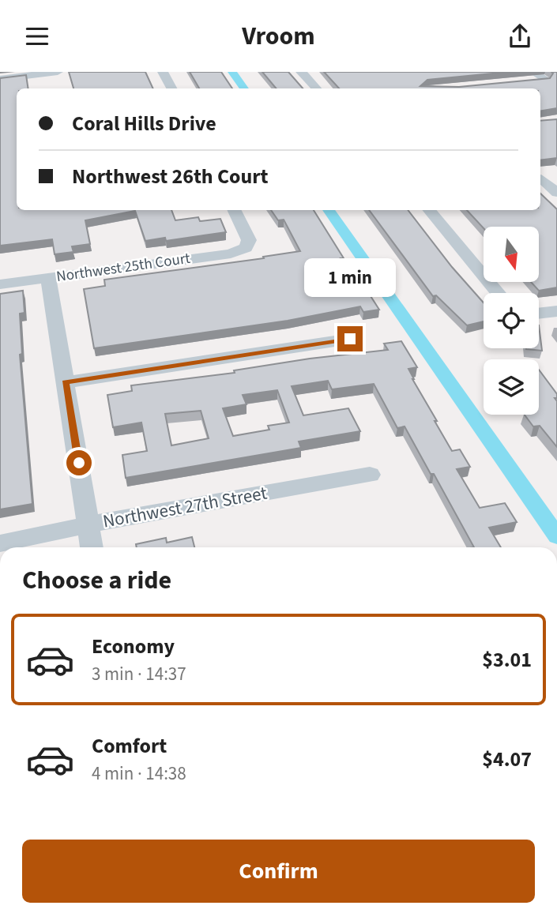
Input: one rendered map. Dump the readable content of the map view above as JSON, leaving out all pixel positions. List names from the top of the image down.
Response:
{
  "streets": {
    "street": ["Northwest 25th Court", "Northwest 27th Street"]
  },
  "north": "bottom",
  "page": {
    "header": "Vroom",
    "banner": ["Coral Hills Drive", "Northwest 26th Court"],
    "bubble": "1 min",
    "heading": "Choose a ride",
    "list": [
      {
        "name": "Economy",
        "note": "3 min · 14:37",
        "value": "$3.01"
      },
      {
        "name": "Comfort",
        "note": "4 min · 14:38",
        "value": "$4.07"
      }
    ],
    "buttons": "Confirm"
  }
}
